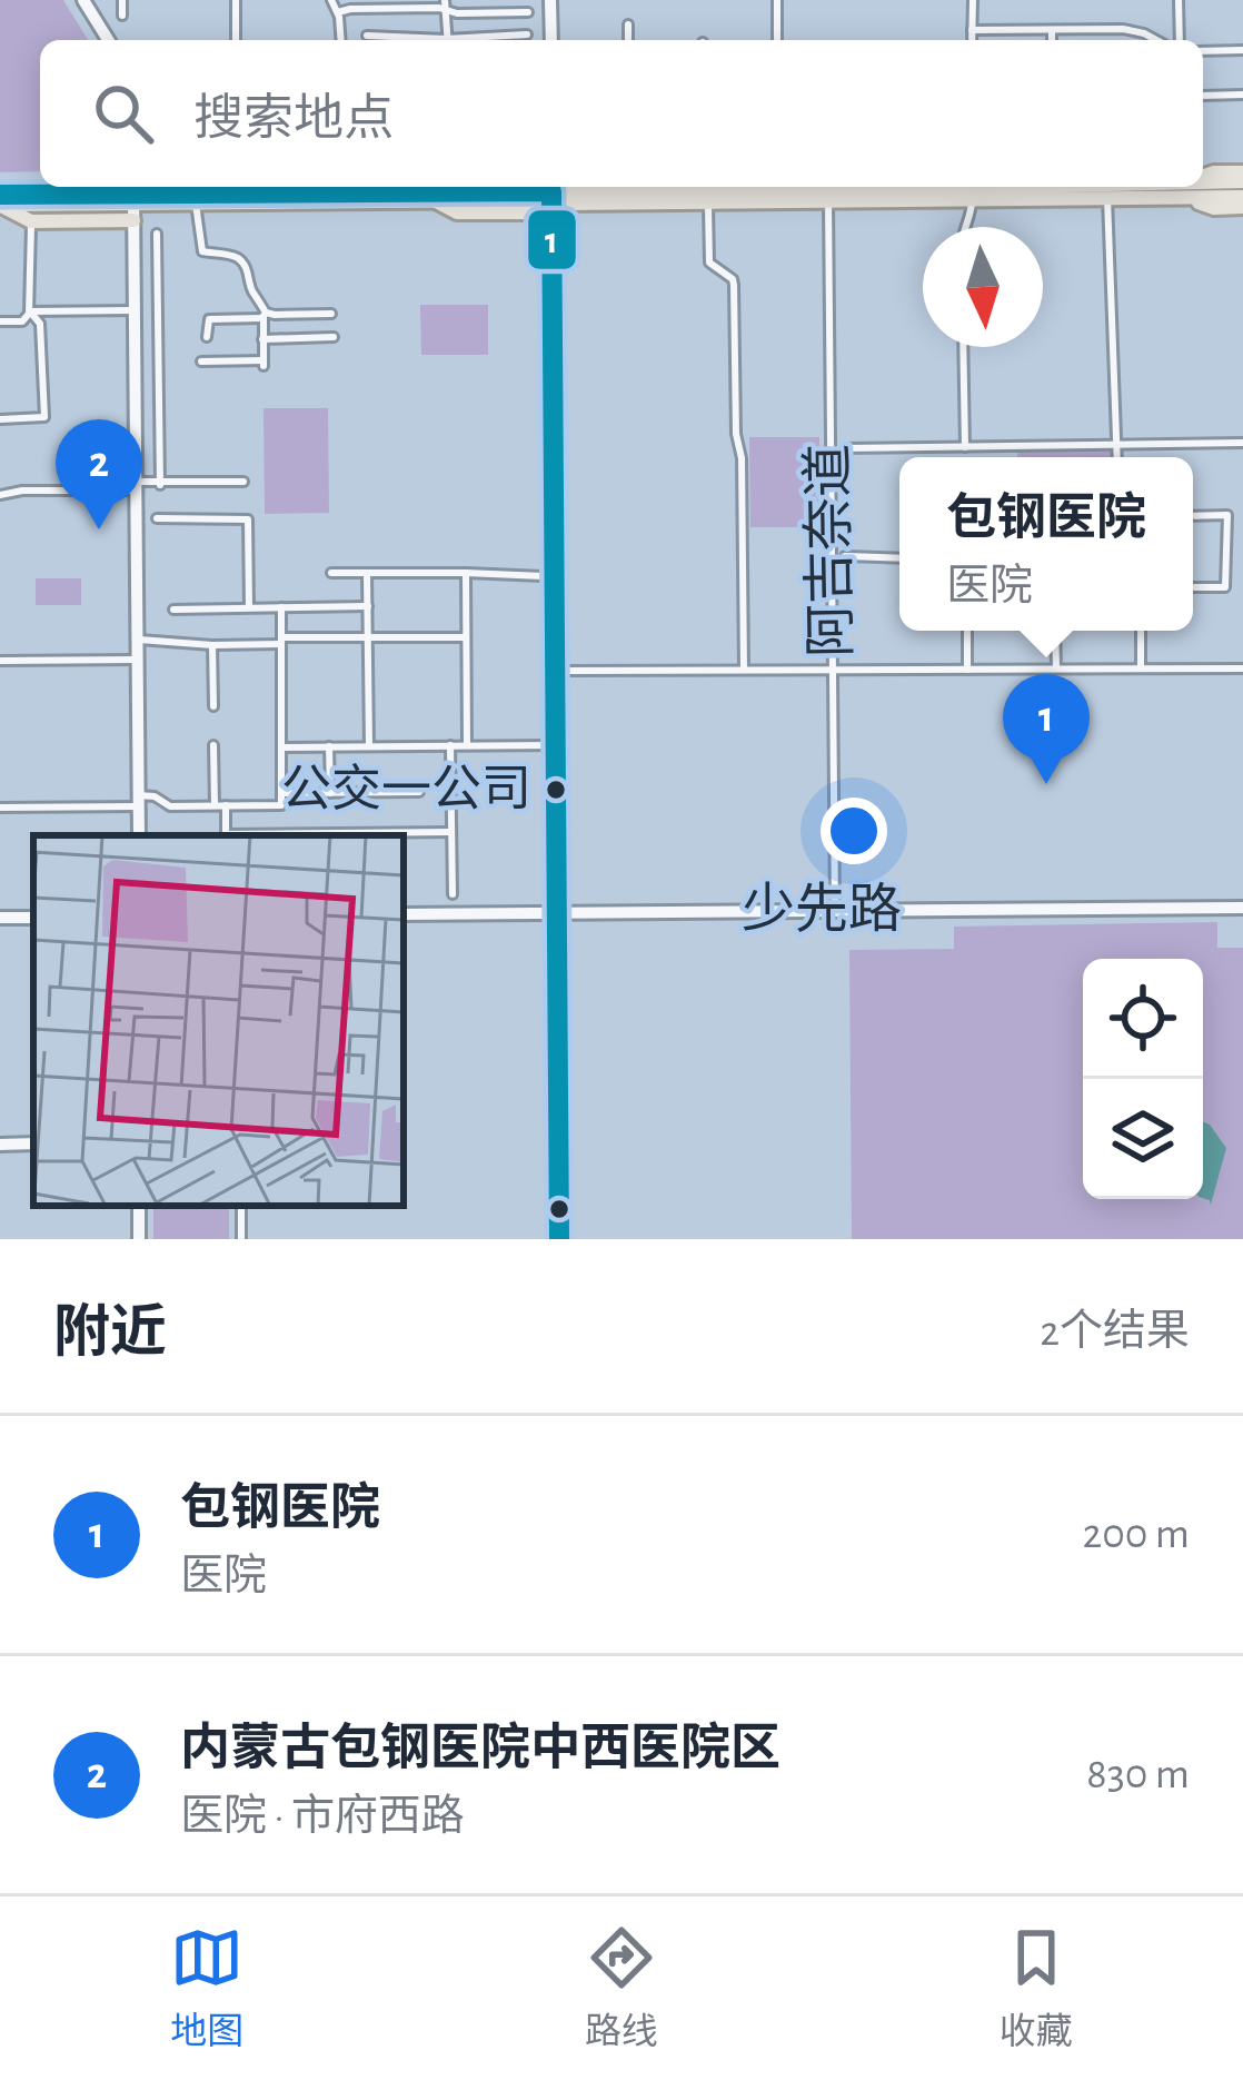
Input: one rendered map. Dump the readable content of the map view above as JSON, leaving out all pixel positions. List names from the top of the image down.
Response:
{
  "streets": {
    "main road": ["少先路"],
    "street": ["阿吉奈道"]
  },
  "crossings": [
    ["阿吉奈道", "少先路"]
  ],
  "places": ["公交一公司"],
  "lines": ["transit line 1"],
  "north": "bottom",
  "page": {
    "search": "搜索地点",
    "pins": ["2", "1"],
    "popup": ["包钢医院", "医院"],
    "heading": ["附近", "2个结果"],
    "list": [
      {
        "mark": "1",
        "name": "包钢医院",
        "note": "医院",
        "value": "200 m"
      },
      {
        "mark": "2",
        "name": "内蒙古包钢医院中西医院区",
        "note": "医院 · 市府西路",
        "value": "830 m"
      }
    ],
    "nav": ["地图", "路线", "收藏"]
  }
}
